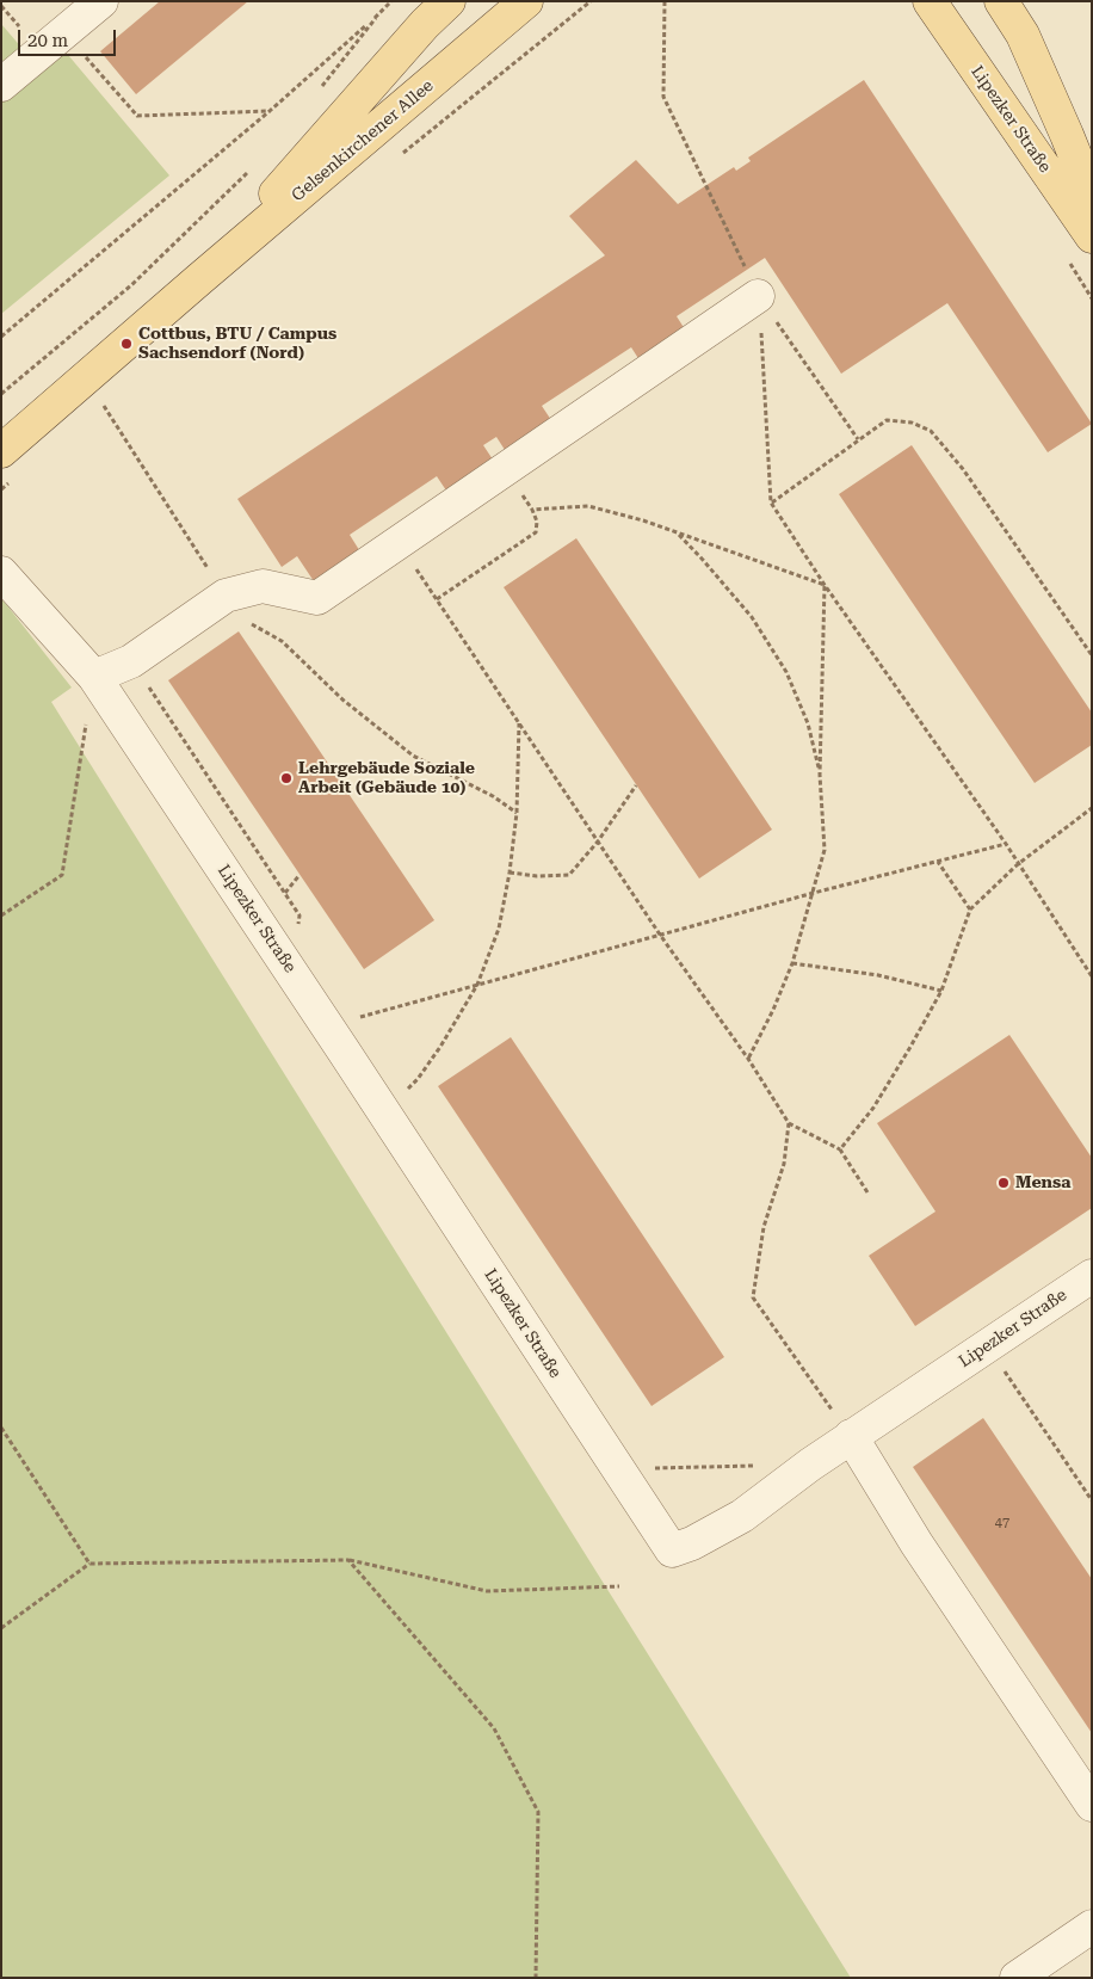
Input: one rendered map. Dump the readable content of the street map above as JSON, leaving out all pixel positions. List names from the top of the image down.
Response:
{
  "streets": {
    "main road": ["Lipezker Straße", "Gelsenkirchener Allee"]
  },
  "places": ["Cottbus, BTU / Campus Sachsendorf (Nord)", "Lehrgebäude Soziale Arbeit (Gebäude 10)", "Mensa"],
  "house_numbers": ["47"],
  "scale_bar": "20 m"
}
